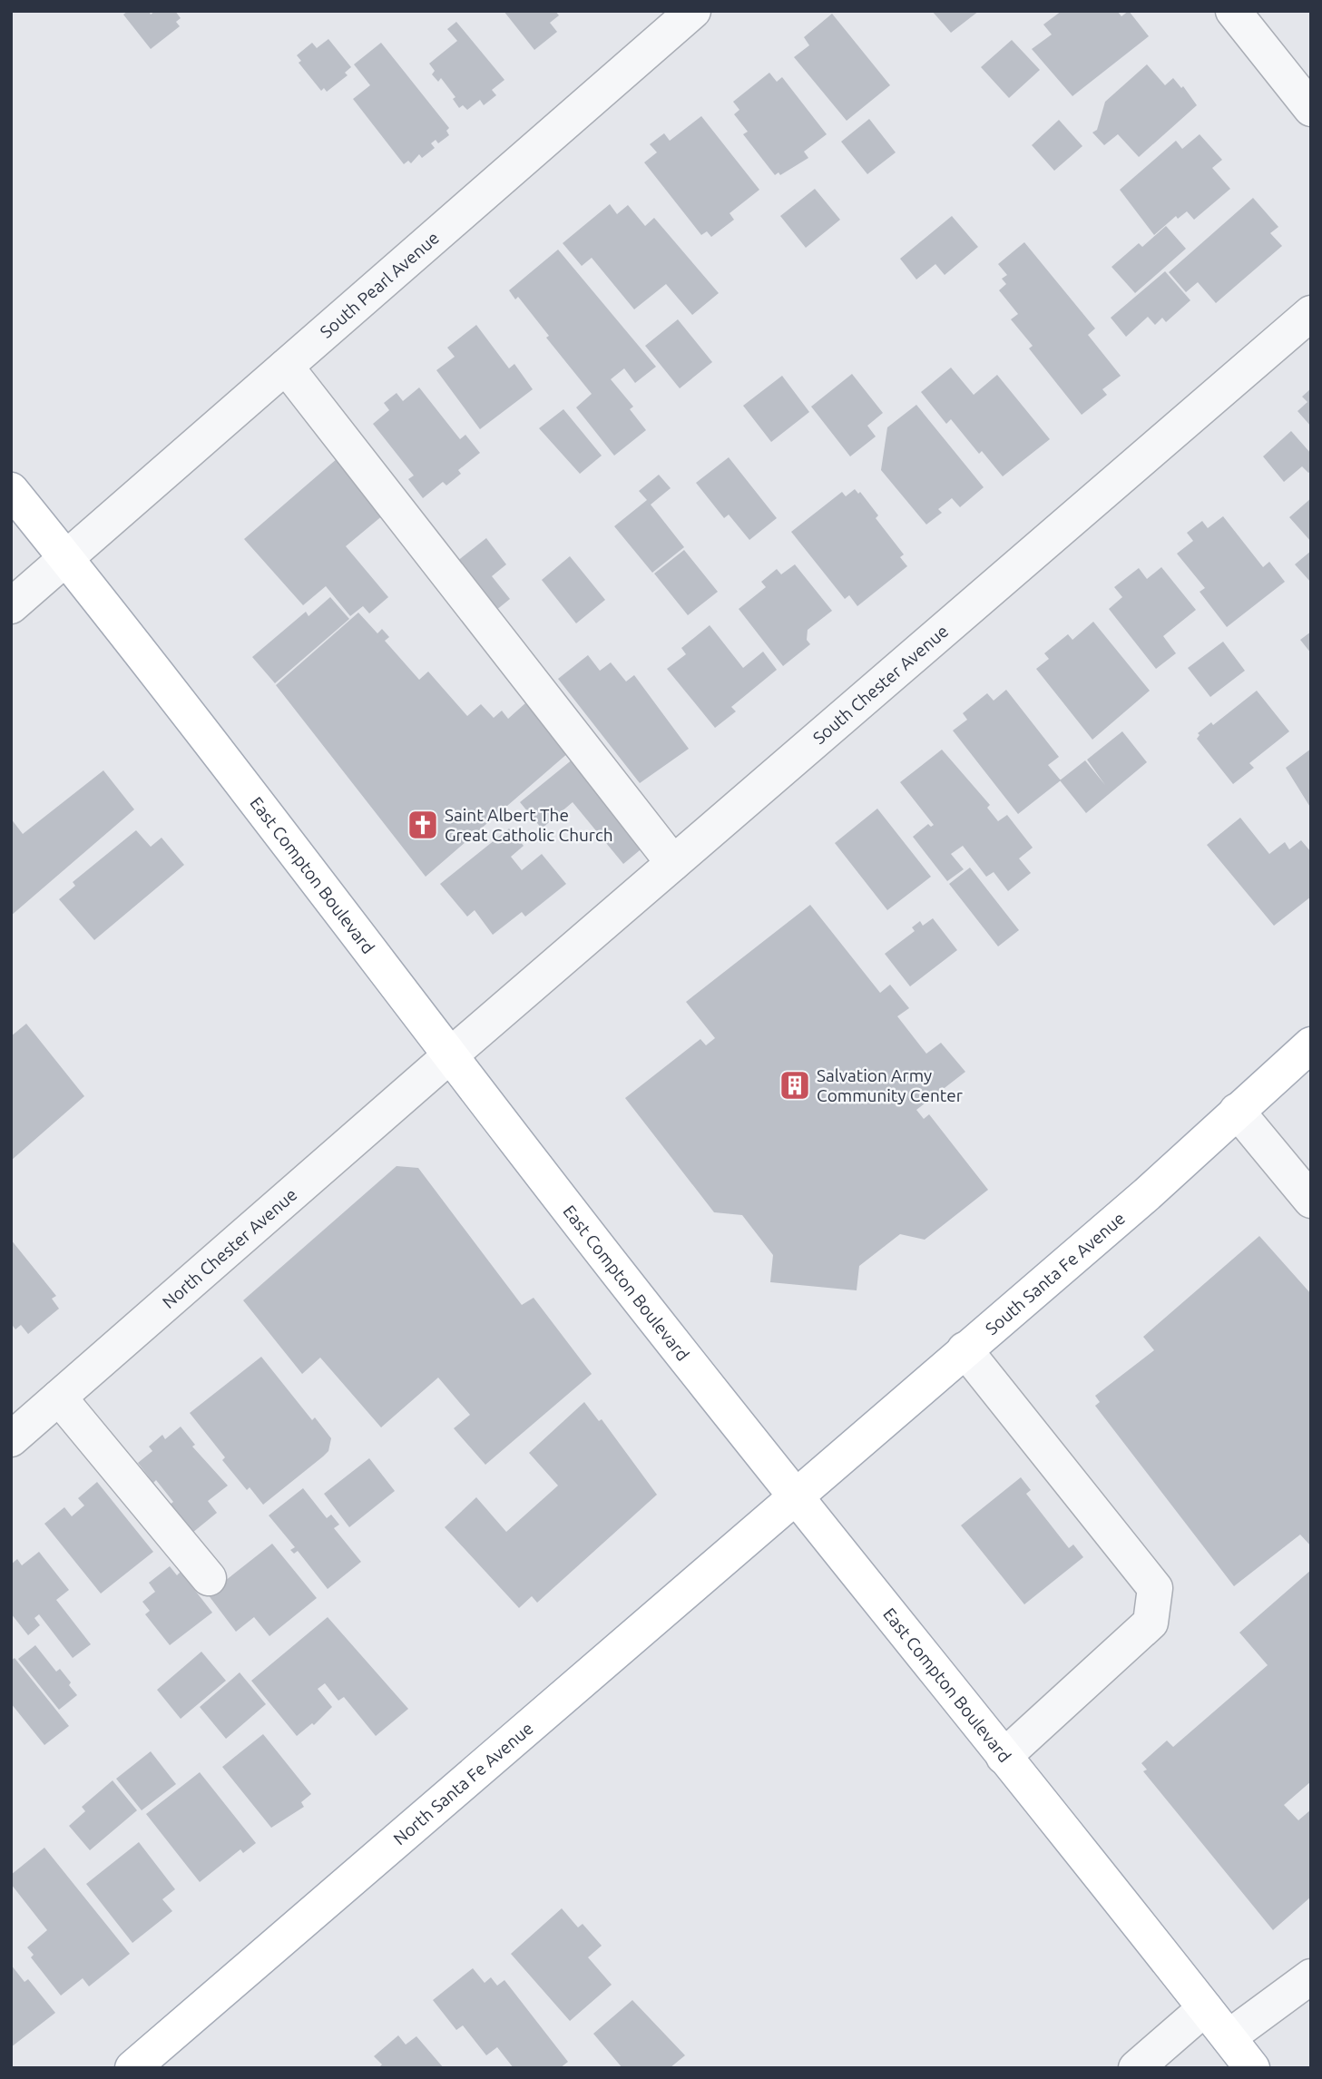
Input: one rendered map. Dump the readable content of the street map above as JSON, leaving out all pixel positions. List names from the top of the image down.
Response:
{
  "streets": {
    "main road": ["East Compton Boulevard", "South Santa Fe Avenue", "North Santa Fe Avenue"],
    "street": ["South Pearl Avenue", "South Chester Avenue", "North Chester Avenue"]
  },
  "crossings": [
    ["South Pearl Avenue", "East Compton Boulevard"],
    ["South Chester Avenue", "East Compton Boulevard"],
    ["South Chester Avenue", "North Chester Avenue"],
    ["East Compton Boulevard", "North Chester Avenue"],
    ["East Compton Boulevard", "South Santa Fe Avenue"],
    ["East Compton Boulevard", "North Santa Fe Avenue"],
    ["South Santa Fe Avenue", "North Santa Fe Avenue"]
  ],
  "places": {
    "church": ["Saint Albert The Great Catholic Church"],
    "building": ["Salvation Army Community Center"]
  }
}
